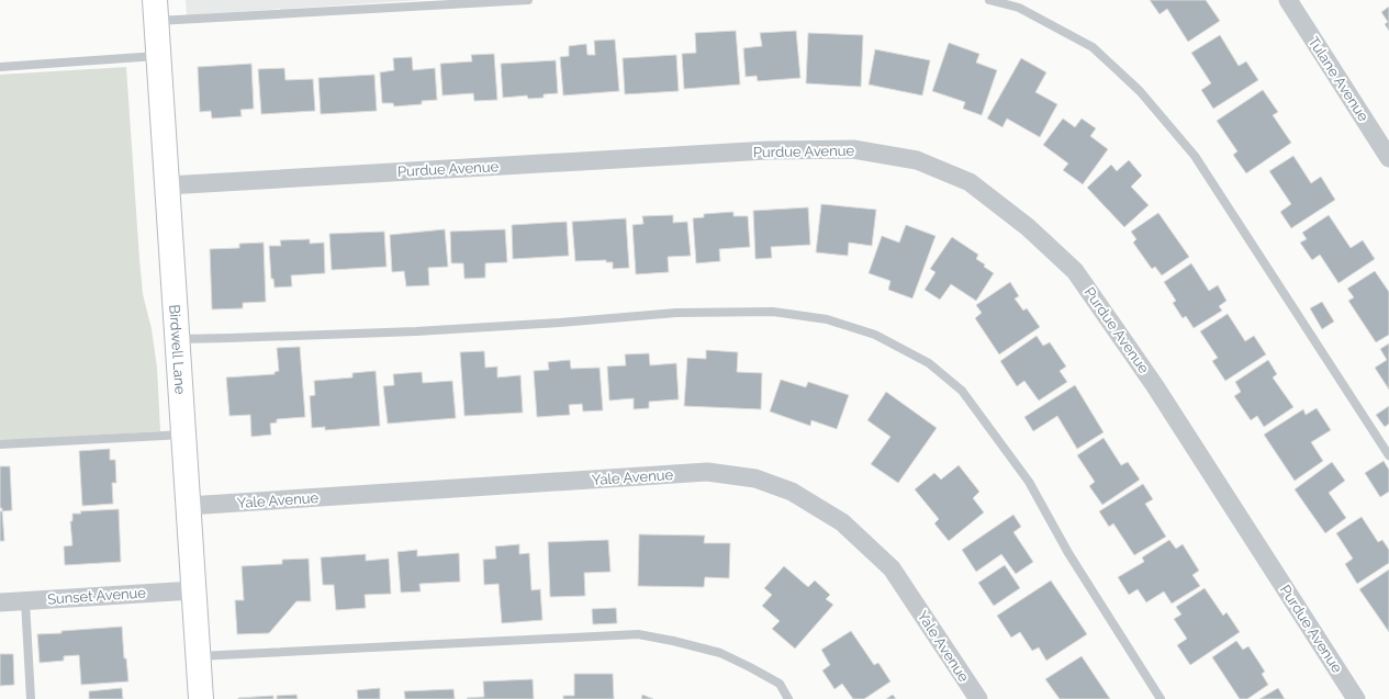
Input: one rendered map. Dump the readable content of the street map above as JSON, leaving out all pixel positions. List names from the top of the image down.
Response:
{
  "streets": {
    "main road": ["Birdwell Lane"],
    "street": [
      "Tulane Avenue",
      "Purdue Avenue",
      "Yale Avenue",
      "Sunset Avenue"
    ]
  },
  "crossings": [
    ["Purdue Avenue", "Birdwell Lane"],
    ["Birdwell Lane", "Yale Avenue"],
    ["Birdwell Lane", "Sunset Avenue"]
  ]
}
